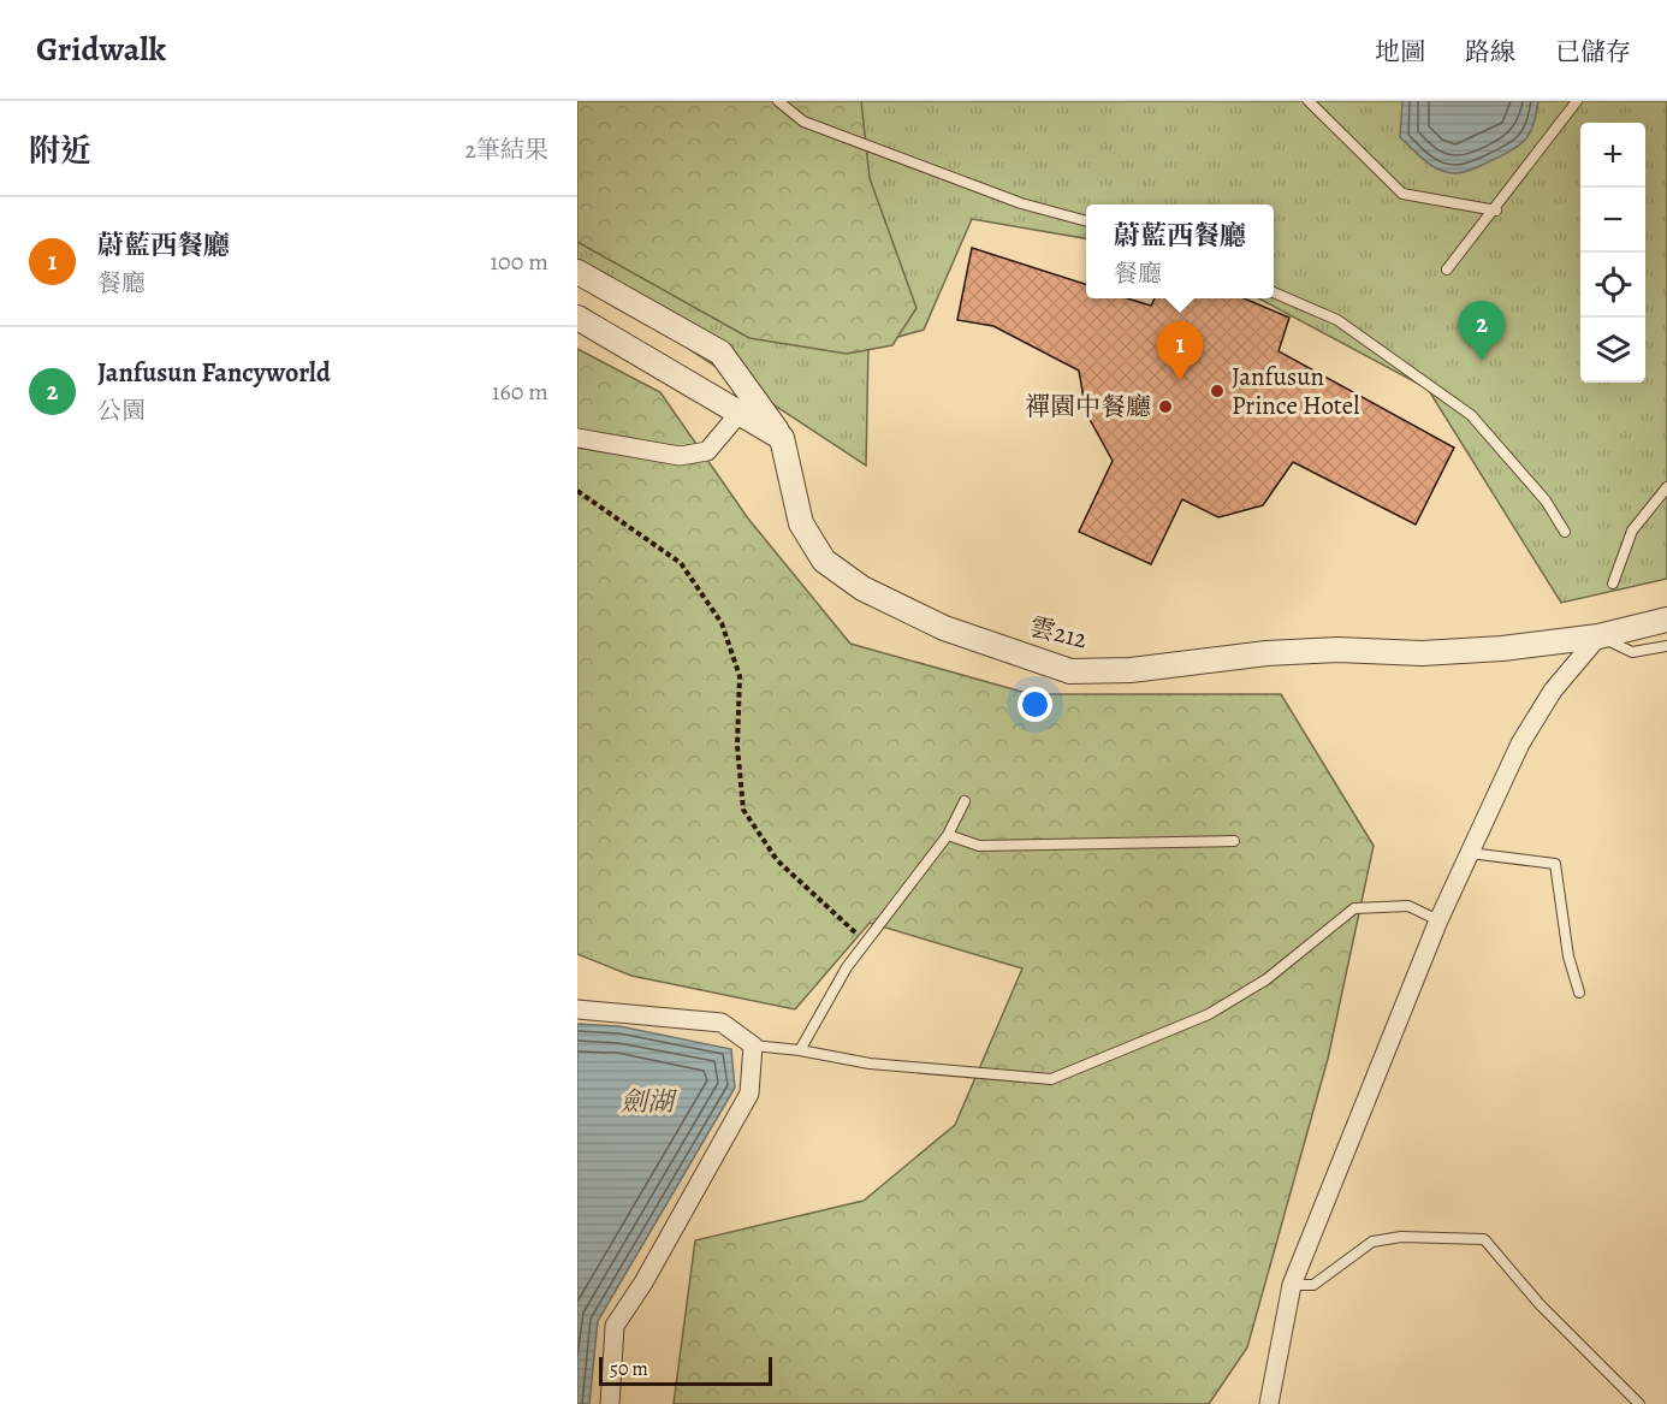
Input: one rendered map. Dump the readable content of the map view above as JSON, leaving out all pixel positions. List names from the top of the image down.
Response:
{
  "streets": {
    "street": ["雲212"]
  },
  "water": ["劍湖"],
  "places": ["Janfusun Prince Hotel", "禪園中餐廳"],
  "scale_bar": "50 m",
  "page": {
    "header": "Gridwalk",
    "nav": ["地圖", "路線", "已儲存"],
    "heading": ["附近", "2筆結果"],
    "map_buttons": ["+", "−"],
    "list": [
      {
        "mark": "1",
        "name": "蔚藍西餐廳",
        "note": "餐廳",
        "value": "100 m"
      },
      {
        "mark": "2",
        "name": "Janfusun Fancyworld",
        "note": "公園",
        "value": "160 m"
      }
    ],
    "popup": ["蔚藍西餐廳", "餐廳"],
    "pins": ["2", "1"],
    "scale": "50 m"
  }
}
